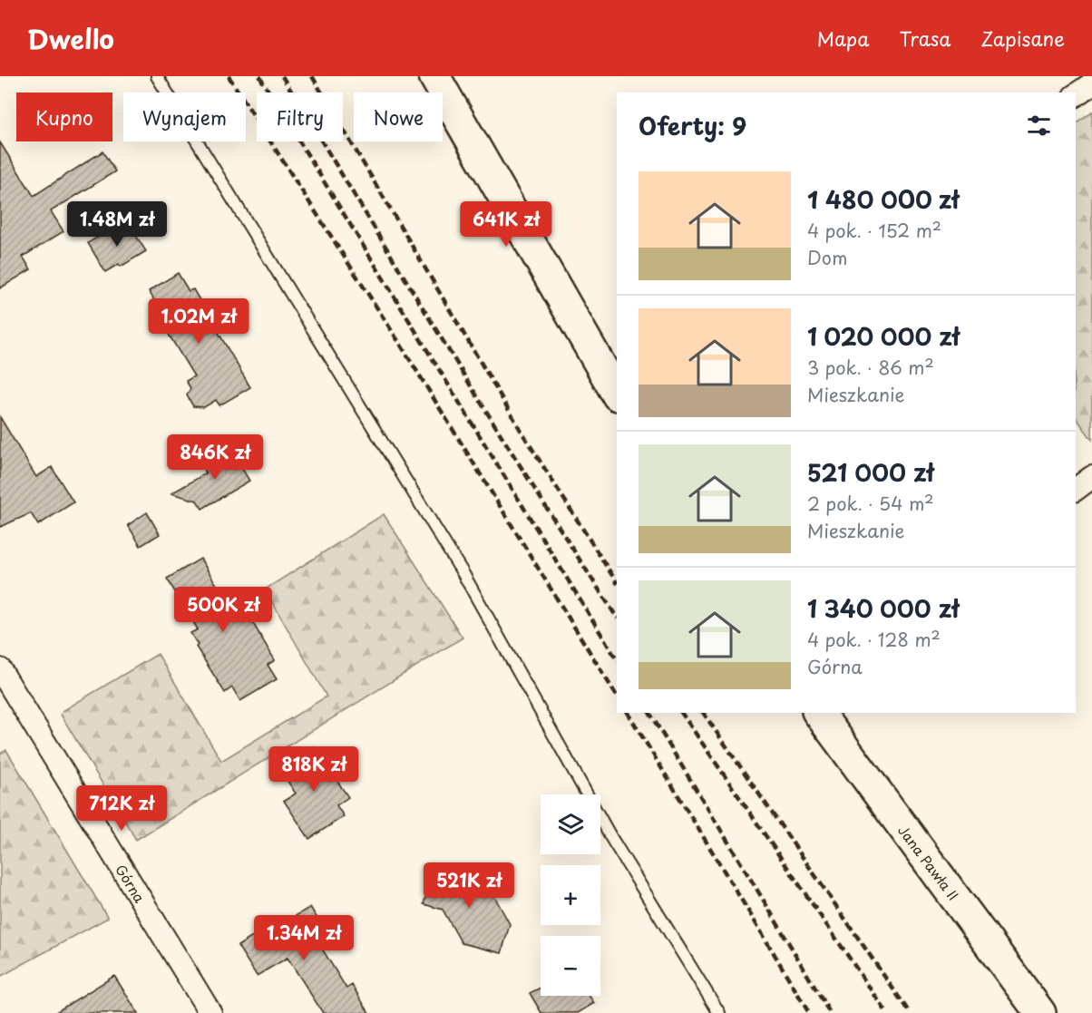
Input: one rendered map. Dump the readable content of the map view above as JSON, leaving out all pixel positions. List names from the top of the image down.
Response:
{
  "streets": {
    "main road": ["Jana Pawła II"],
    "street": ["Górna"]
  },
  "page": {
    "header": "Dwello",
    "nav": ["Mapa", "Trasa", "Zapisane"],
    "chip": [
      "Kupno",
      "Wynajem",
      "Filtry",
      "Nowe"
    ],
    "heading": "Oferty: 9",
    "list": [
      {
        "name": "1 480 000 zł",
        "note": "4 pok. · 152 m² · Dom"
      },
      {
        "name": "1 020 000 zł",
        "note": "3 pok. · 86 m² · Mieszkanie"
      },
      {
        "name": "521 000 zł",
        "note": "2 pok. · 54 m² · Mieszkanie"
      },
      {
        "name": "1 340 000 zł",
        "note": "4 pok. · 128 m² · Górna"
      }
    ],
    "price": [
      "1.48M zł",
      "641K zł",
      "1.02M zł",
      "846K zł",
      "500K zł",
      "818K zł",
      "712K zł",
      "521K zł",
      "1.34M zł"
    ],
    "map_buttons": ["+", "−"]
  }
}
